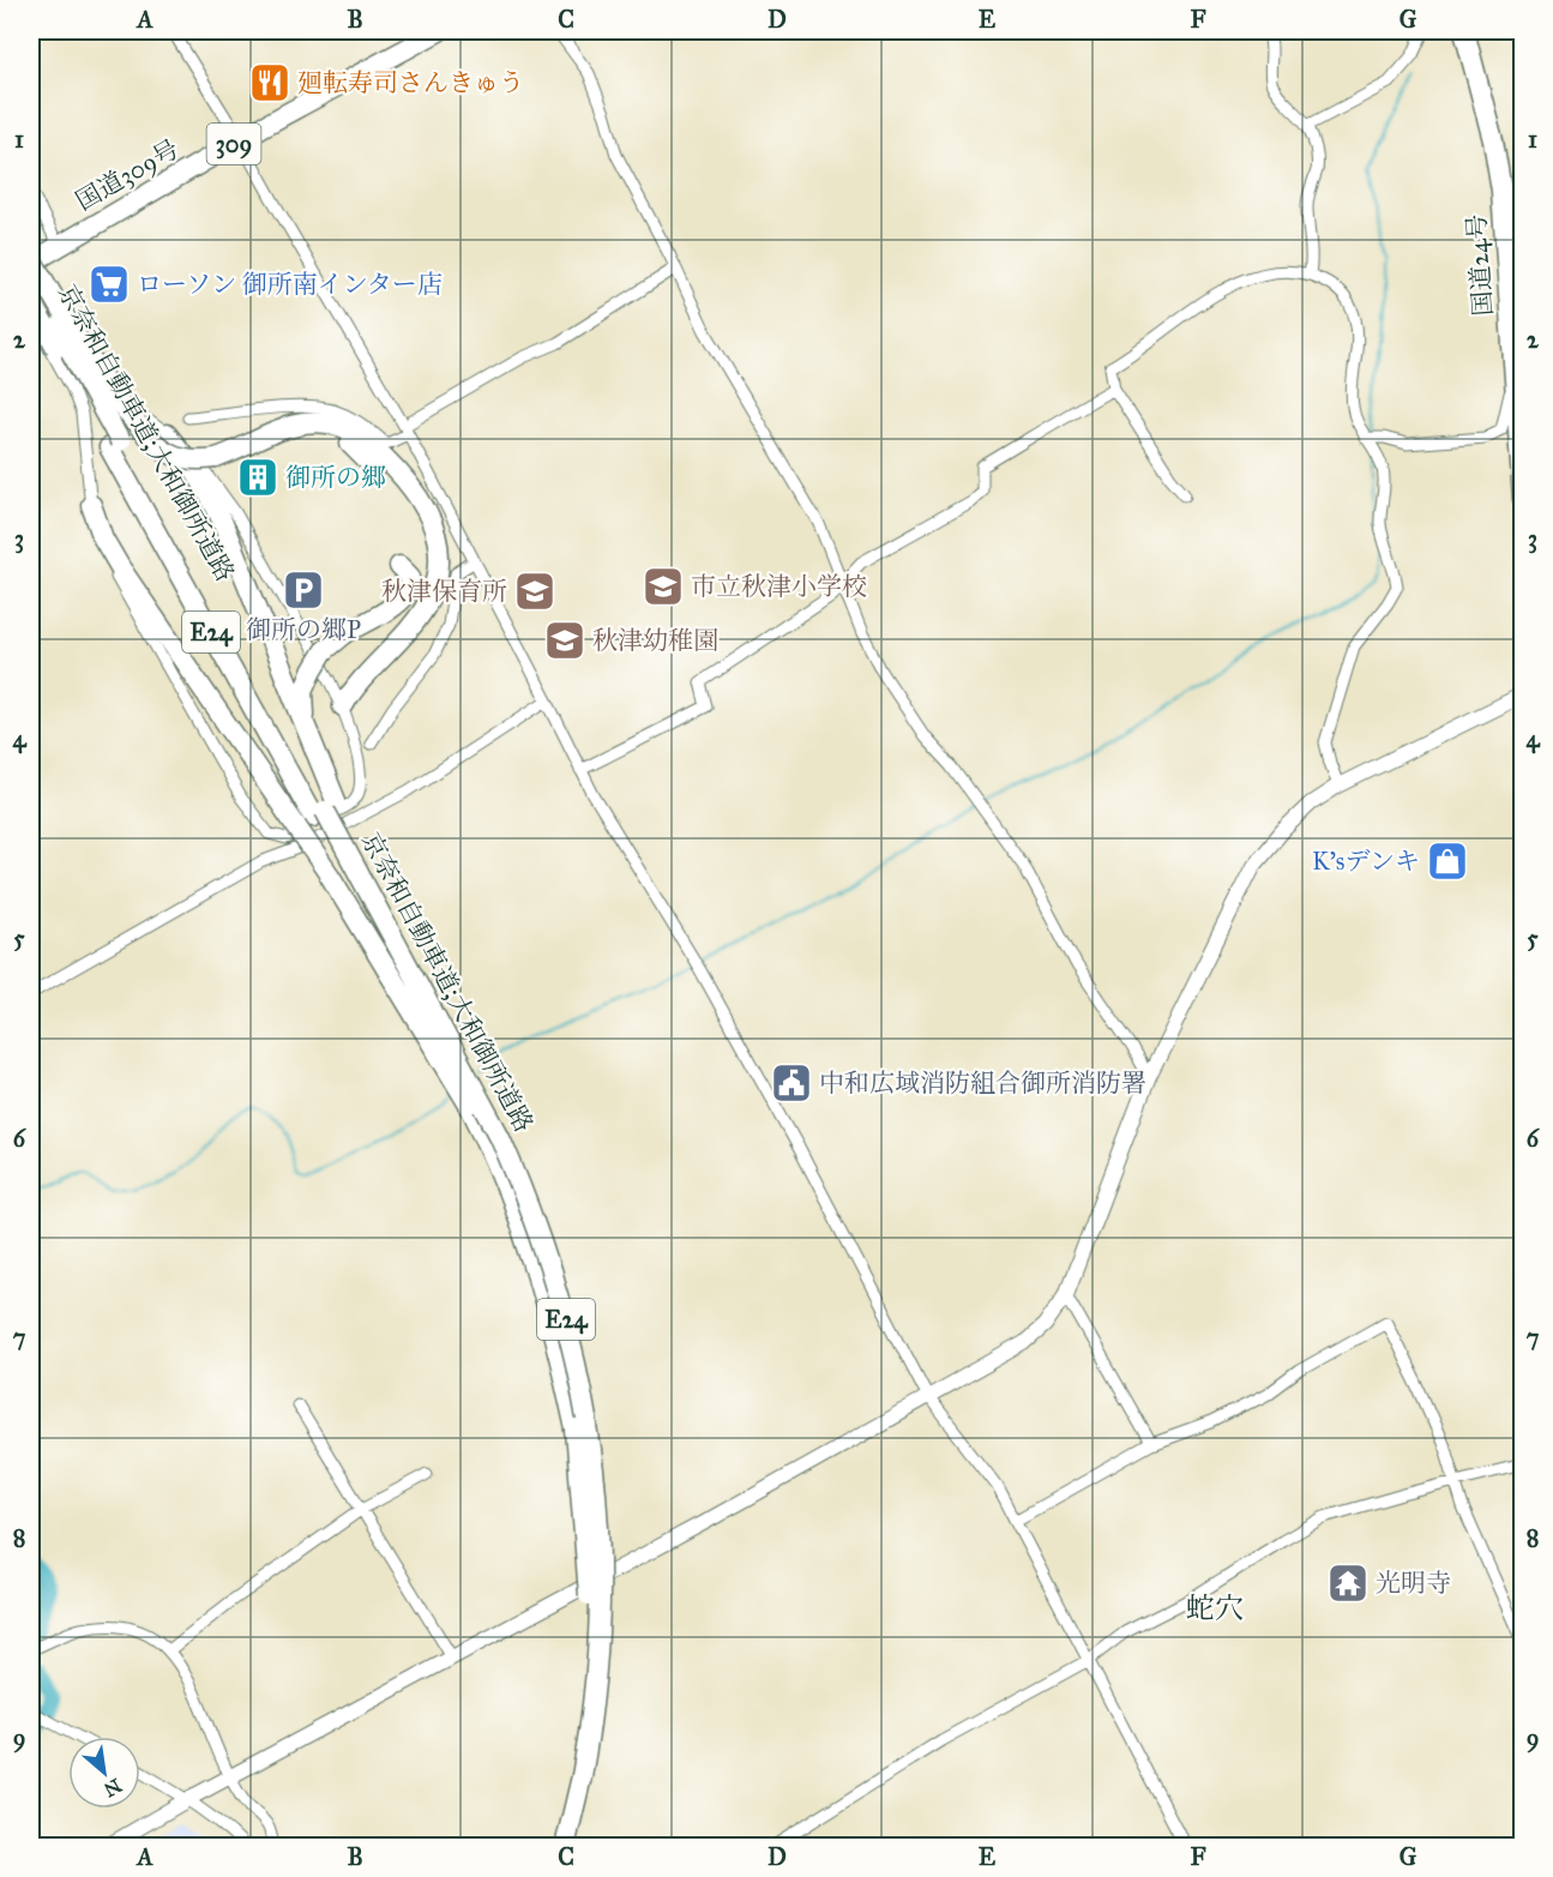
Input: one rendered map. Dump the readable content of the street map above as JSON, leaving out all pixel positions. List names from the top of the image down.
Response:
{
  "streets": {
    "highway": [
      "309",
      "国道309号",
      "国道24号",
      "京奈和自動車道;大和御所道路",
      "E24"
    ]
  },
  "districts": ["蛇穴"],
  "places": {
    "restaurant": ["廻転寿司さんきゅう"],
    "supermarket": ["ローソン 御所南インター店"],
    "building": ["御所の郷"],
    "school or university": ["市立秋津小学校", "秋津保育所", "秋津幼稚園"],
    "parking": ["御所の郷P"],
    "shop": ["K'sデンキ"],
    "public building": ["中和広域消防組合御所消防署"],
    "temple": ["光明寺"]
  },
  "north": "bottom right",
  "grid": {
    "columns": [
      "A",
      "B",
      "C",
      "D",
      "E",
      "F",
      "G"
    ],
    "rows": [
      "1",
      "2",
      "3",
      "4",
      "5",
      "6",
      "7",
      "8",
      "9"
    ]
  }
}
